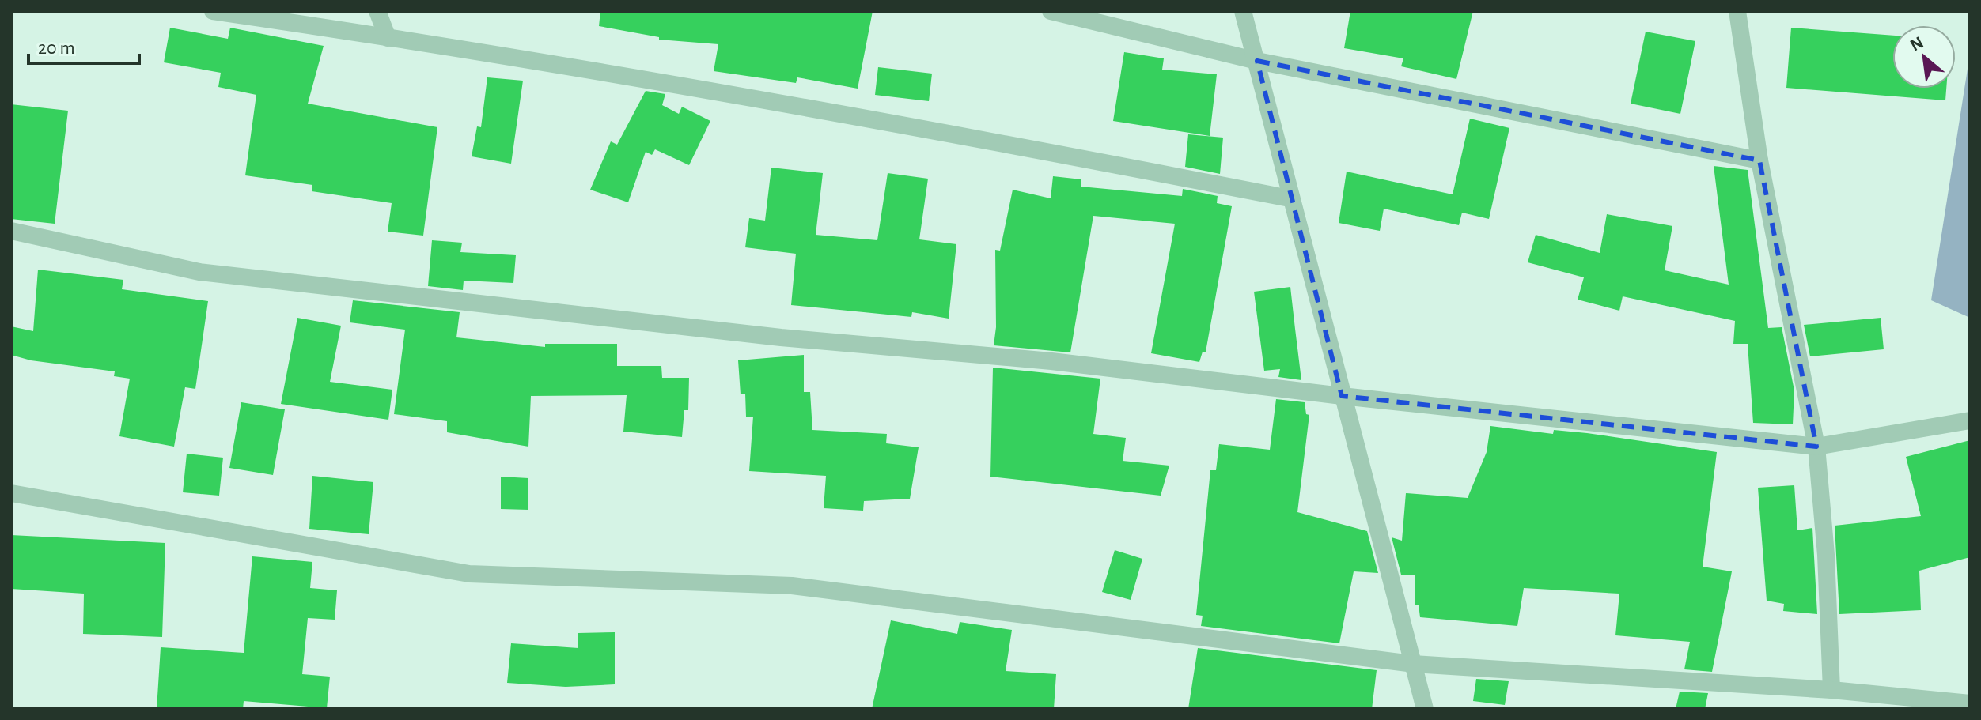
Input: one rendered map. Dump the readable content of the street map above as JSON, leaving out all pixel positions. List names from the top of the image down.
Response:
{
  "scale_bar": "20 m",
  "north": "top left"
}
